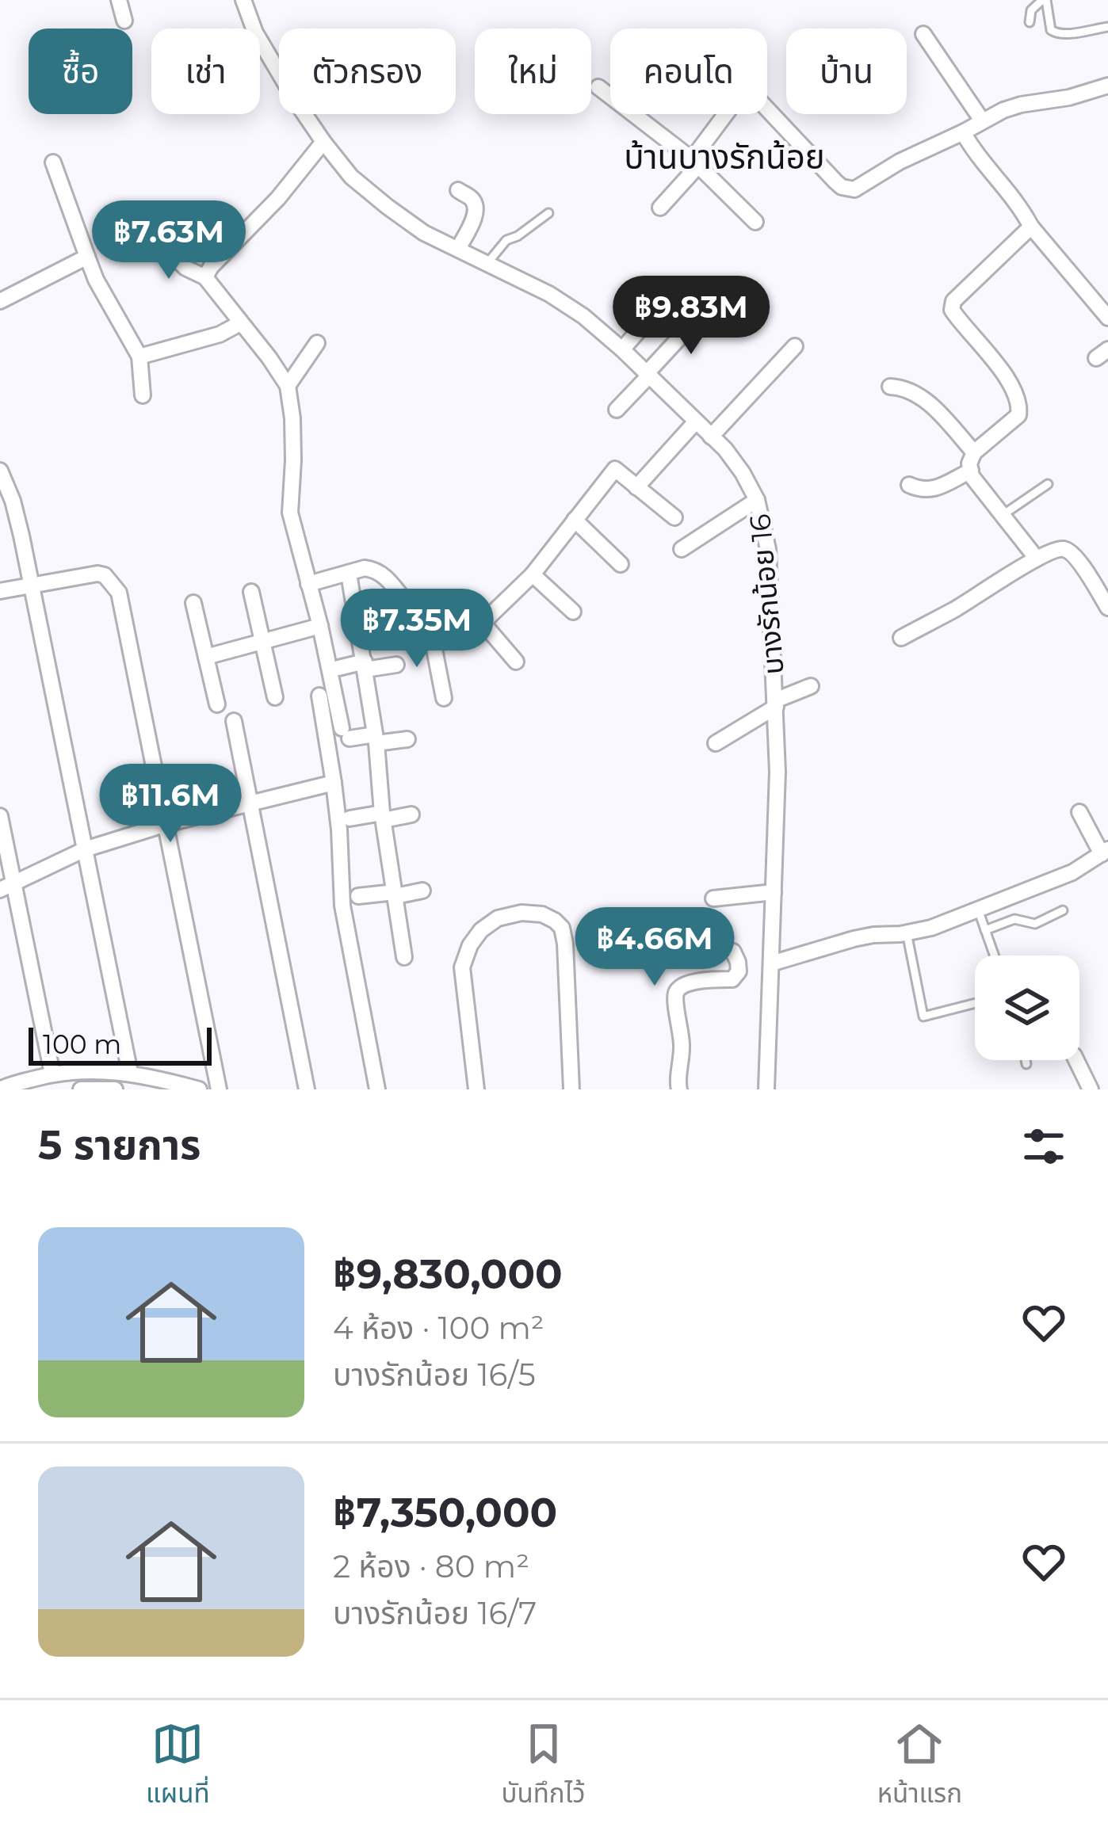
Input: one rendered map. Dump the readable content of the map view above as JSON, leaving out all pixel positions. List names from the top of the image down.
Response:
{
  "streets": {
    "street": ["บางรักน้อย 16"]
  },
  "districts": ["บ้านบางรักน้อย"],
  "scale_bar": "100 m",
  "page": {
    "chip": [
      "ซื้อ",
      "เช่า",
      "ตัวกรอง",
      "ใหม่",
      "คอนโด",
      "บ้าน"
    ],
    "price": [
      "฿7.63M",
      "฿9.83M",
      "฿7.35M",
      "฿11.6M",
      "฿4.66M"
    ],
    "scale": "100 m",
    "heading": "5 รายการ",
    "list": [
      {
        "name": "฿9,830,000",
        "note": "4 ห้อง · 100 m² · บางรักน้อย 16/5"
      },
      {
        "name": "฿7,350,000",
        "note": "2 ห้อง · 80 m² · บางรักน้อย 16/7"
      }
    ],
    "tabs": ["แผนที่", "บันทึกไว้", "หน้าแรก"]
  }
}
